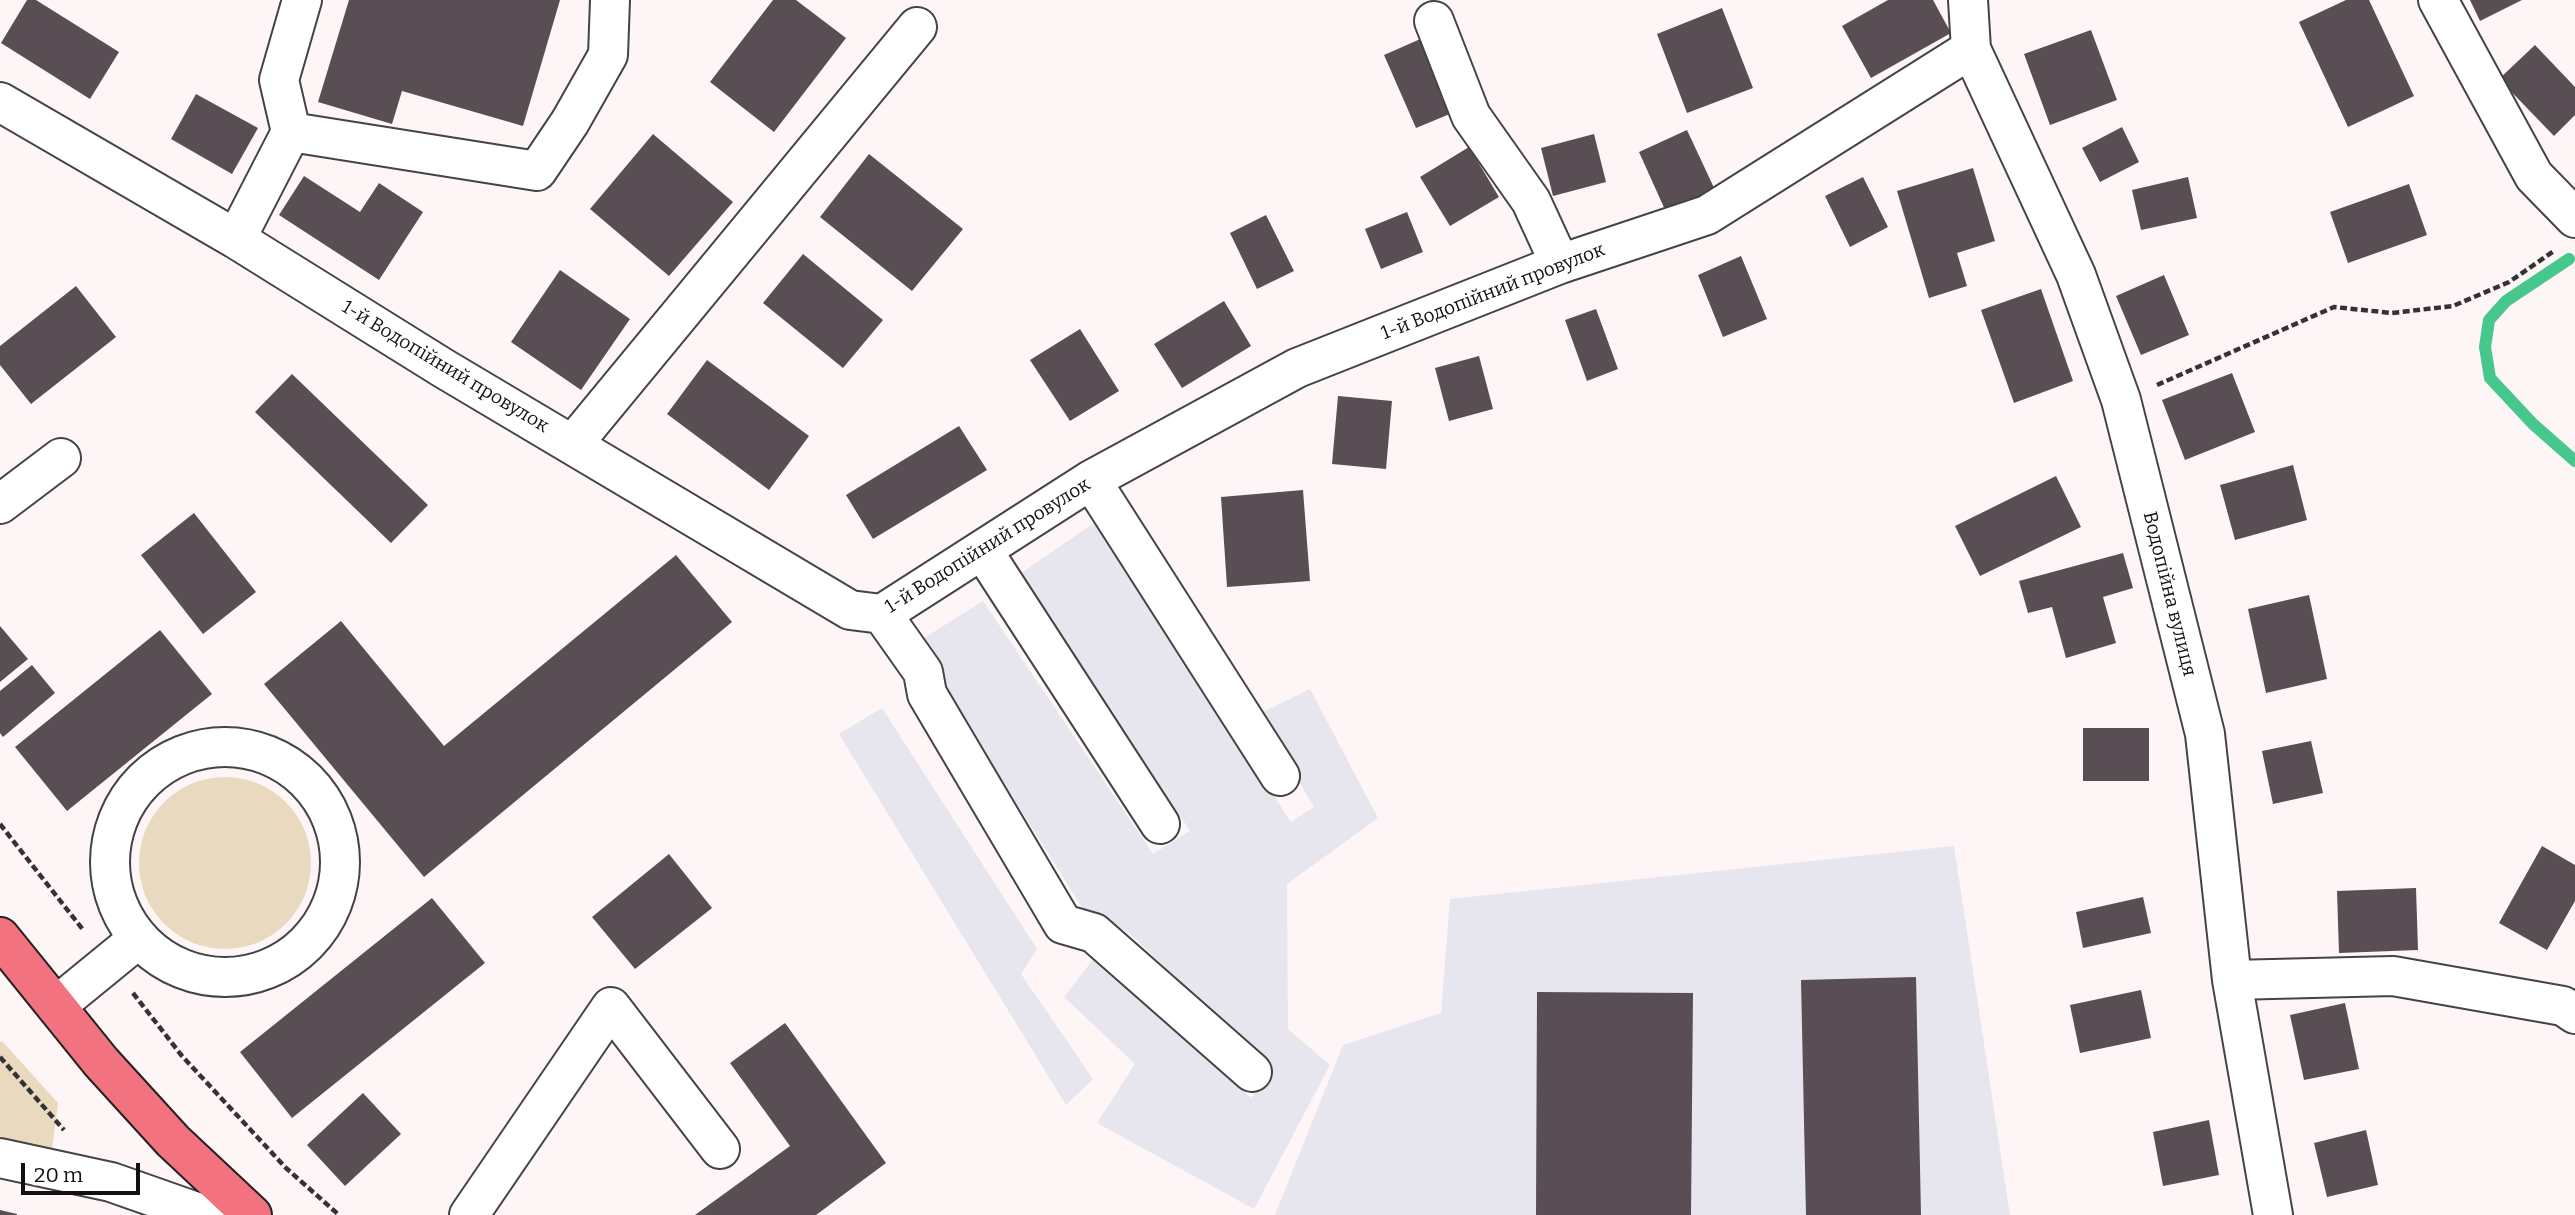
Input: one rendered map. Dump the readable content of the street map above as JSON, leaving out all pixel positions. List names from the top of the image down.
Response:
{
  "streets": {
    "street": ["1-й Водопійний провулок", "Водопійна вулиця"]
  },
  "crossings": [
    ["1-й Водопійний провулок", "Водопійна вулиця"]
  ],
  "scale_bar": "20 m"
}
